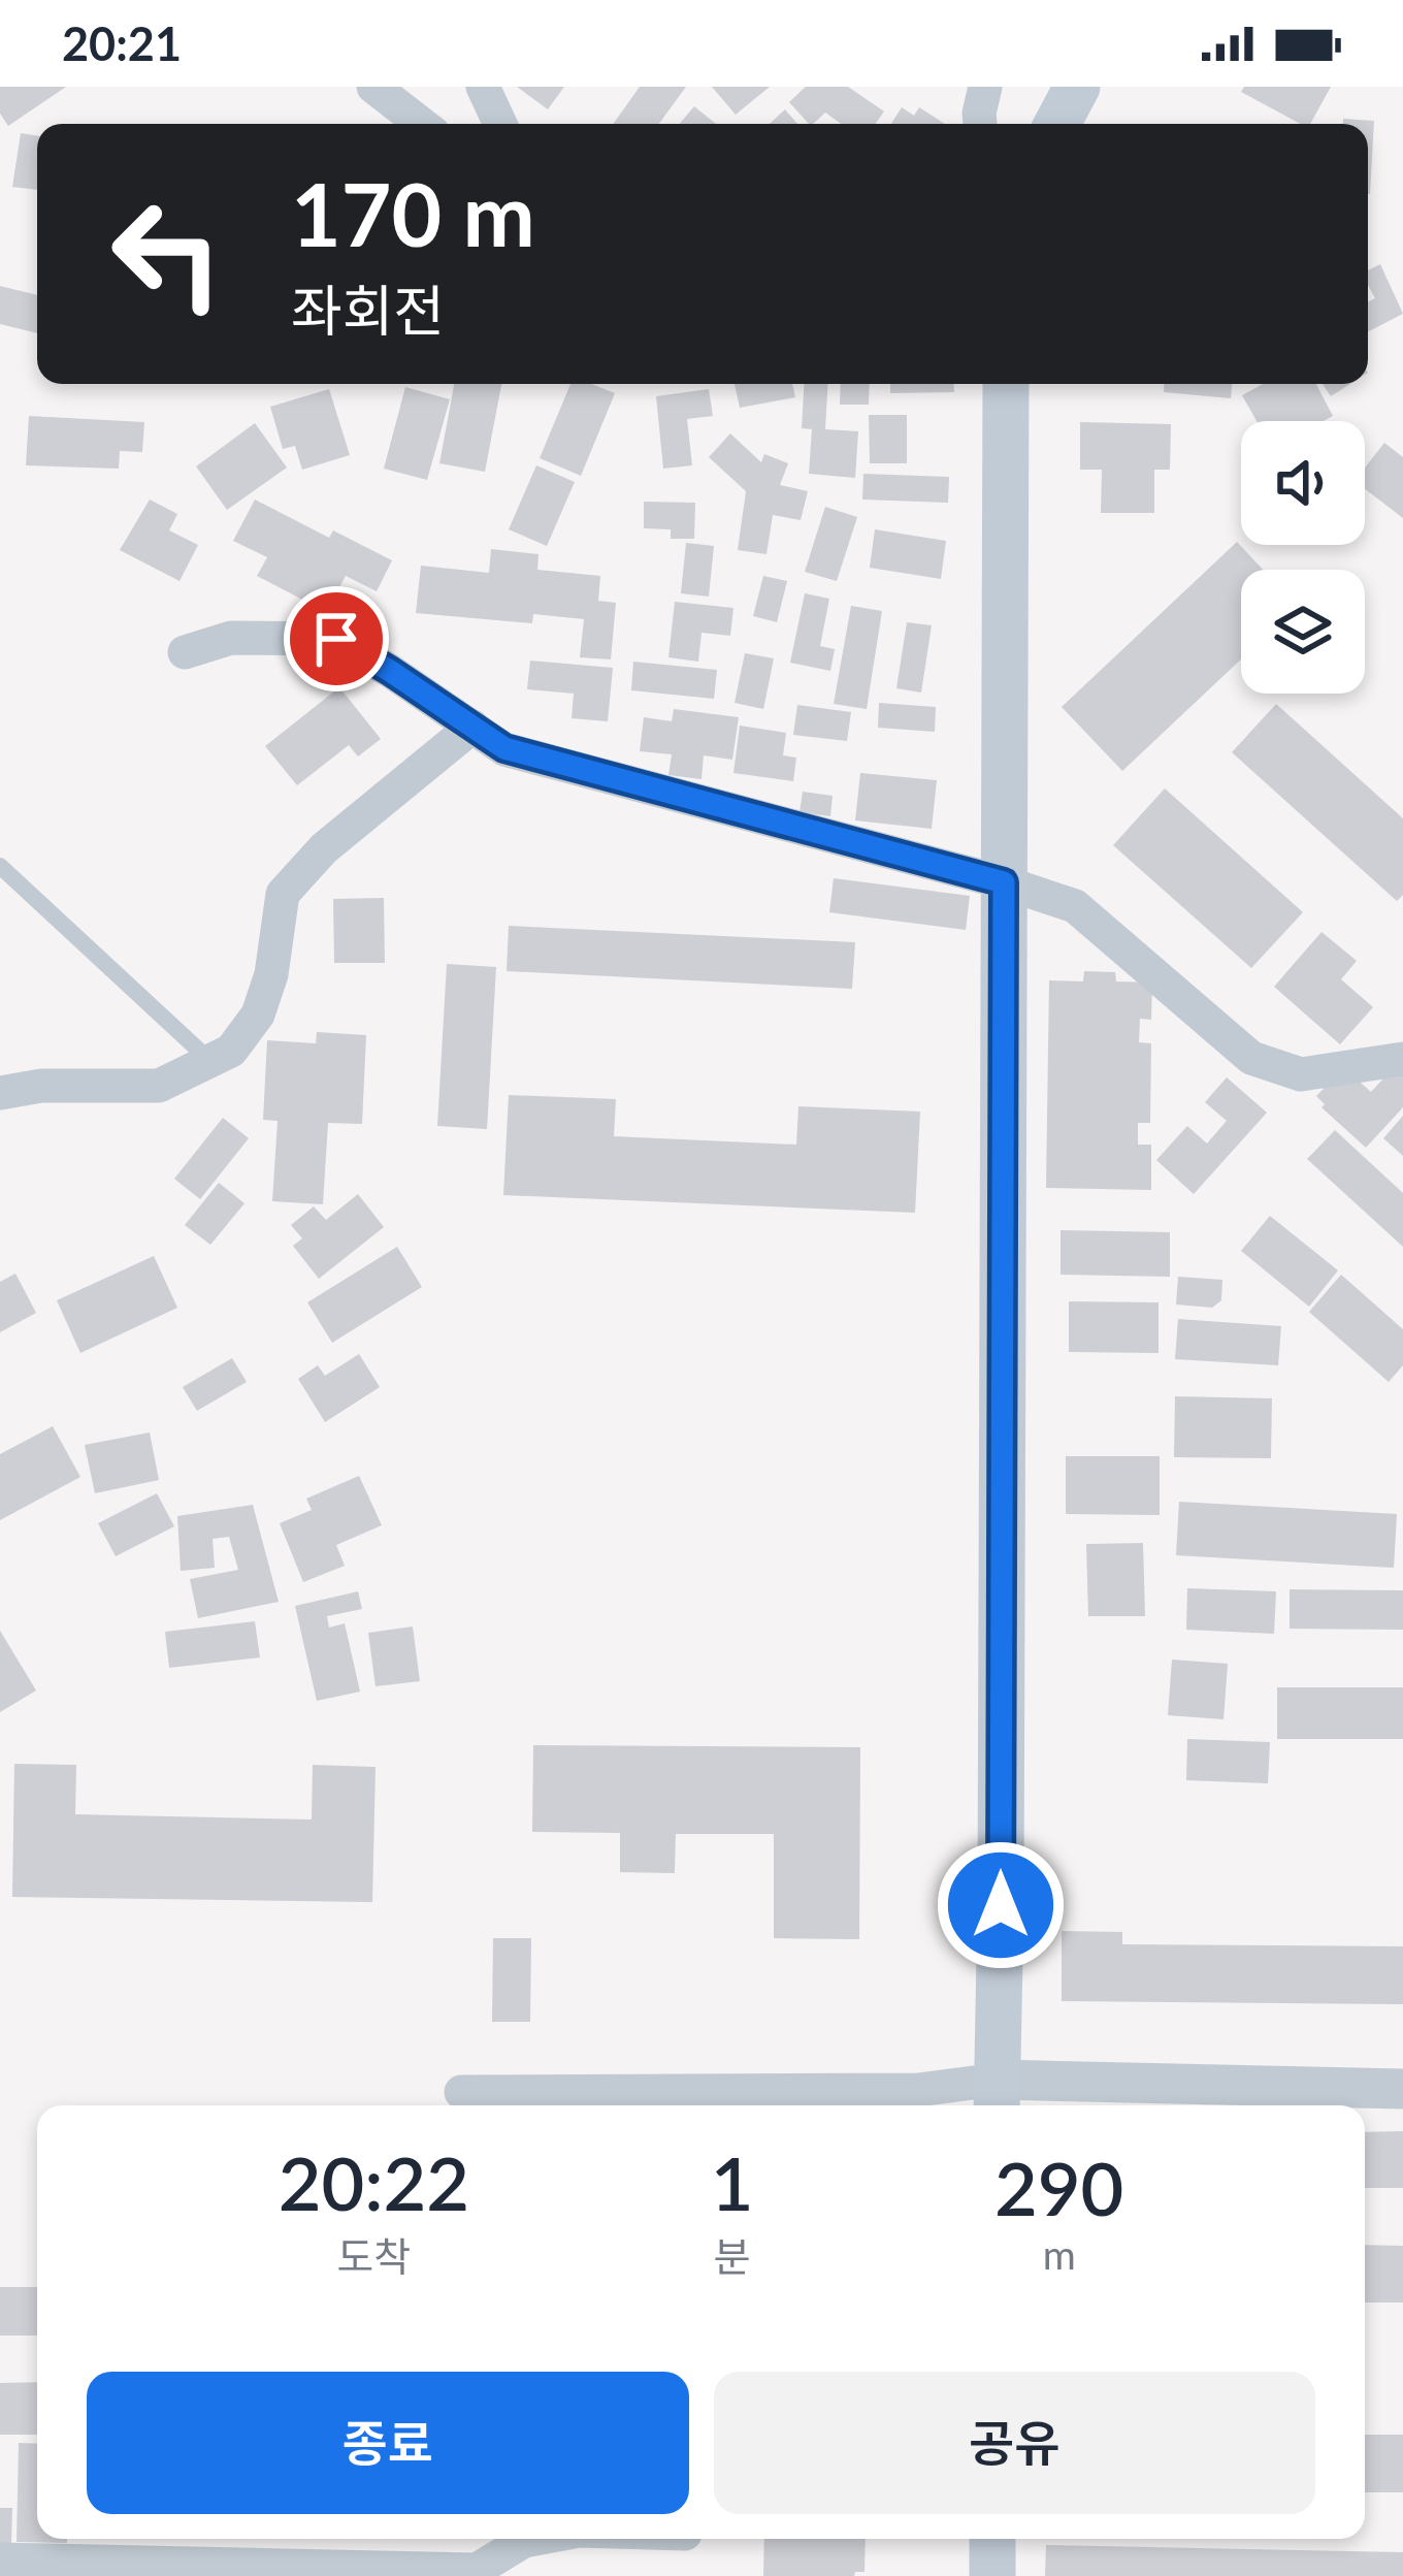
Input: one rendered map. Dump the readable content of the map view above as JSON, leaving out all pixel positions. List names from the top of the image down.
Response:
{
  "page": {
    "status": "20:21",
    "turn": ["170 m", "좌회전"],
    "eta": [
      "20:22",
      "도착",
      "1",
      "분",
      "290",
      "m"
    ],
    "buttons": ["종료", "공유"]
  }
}
